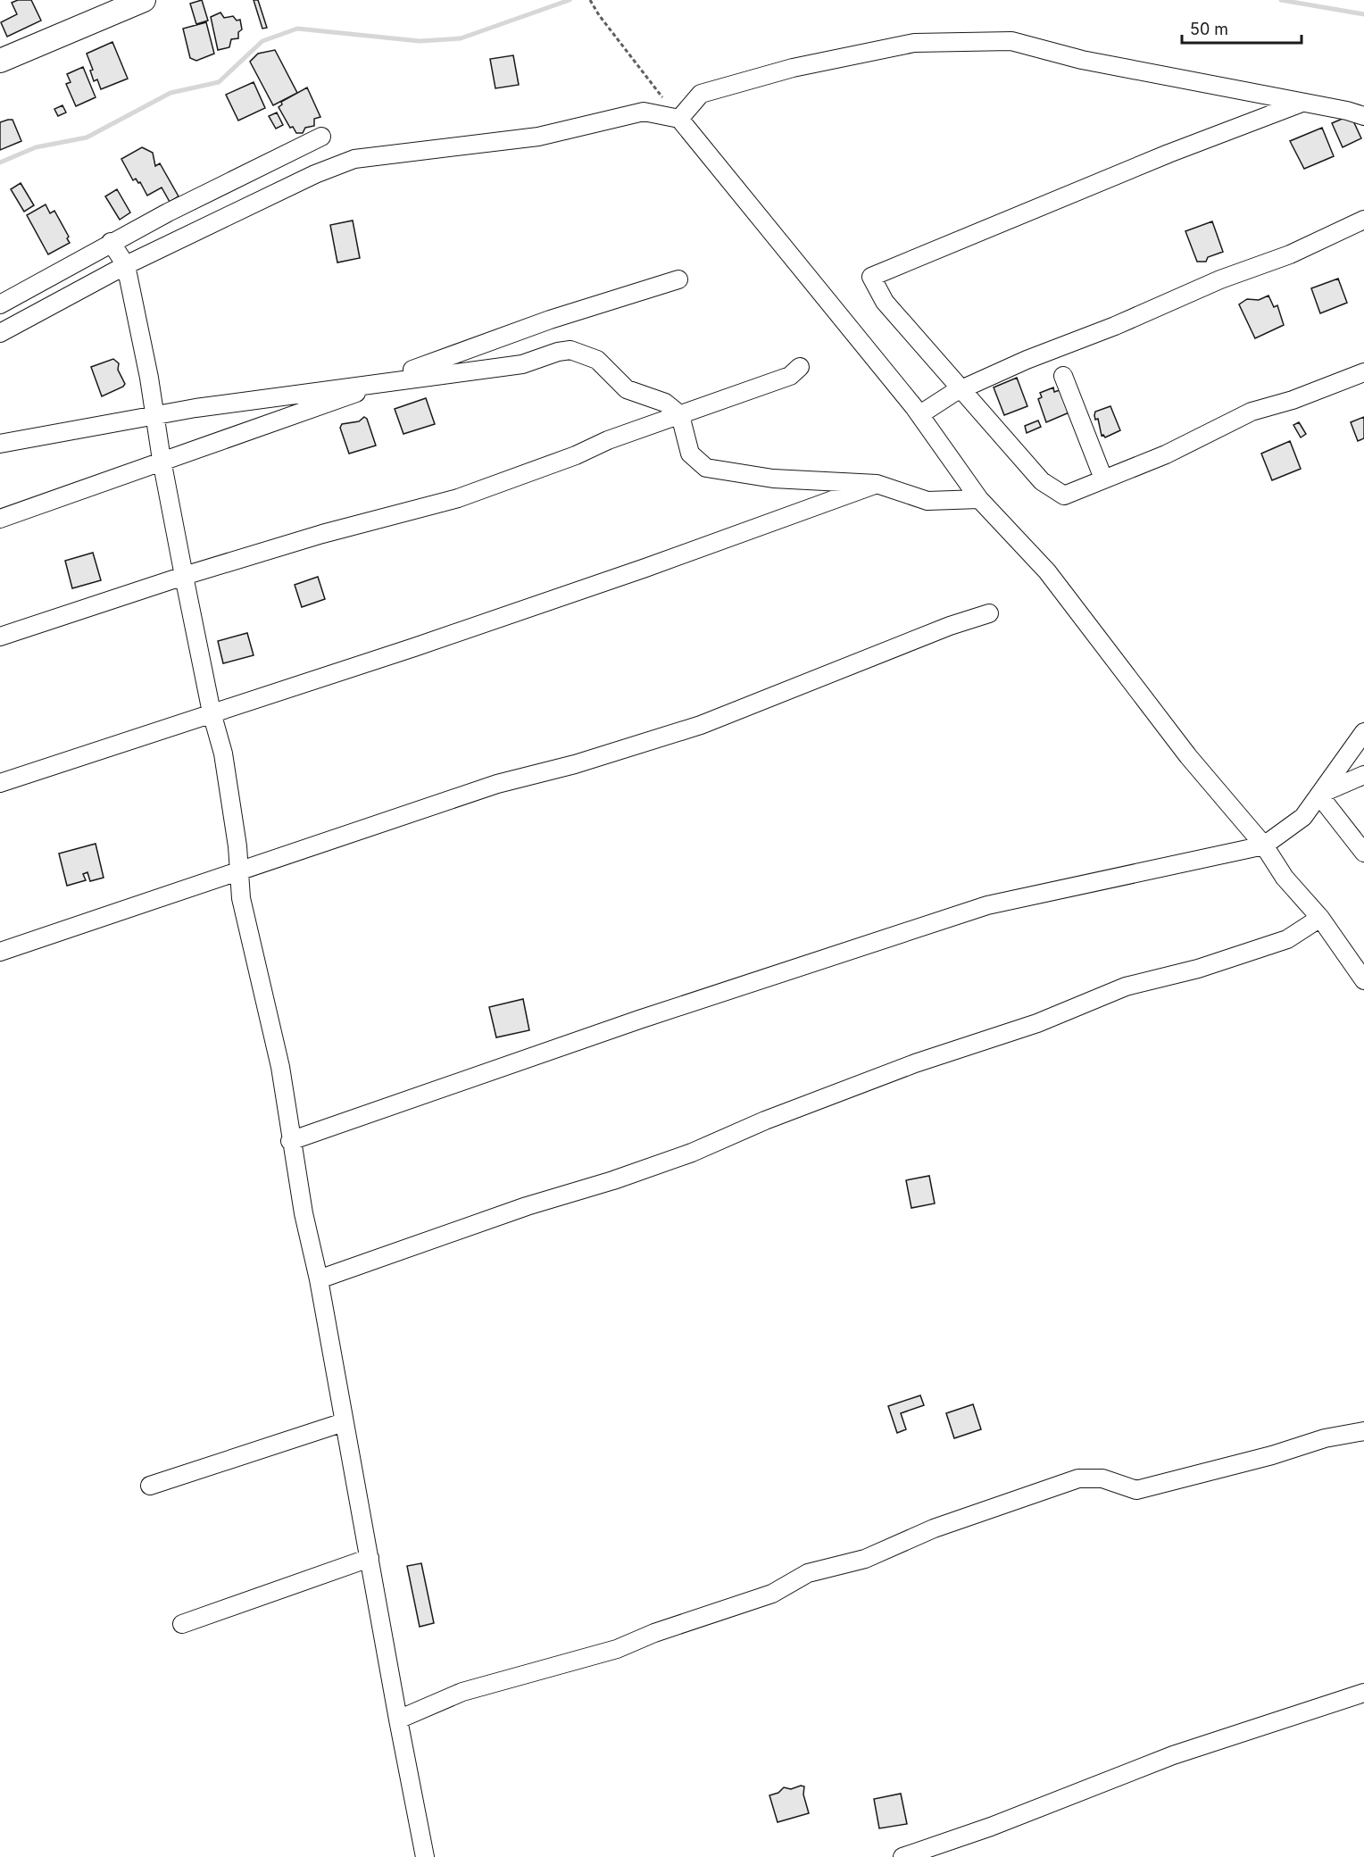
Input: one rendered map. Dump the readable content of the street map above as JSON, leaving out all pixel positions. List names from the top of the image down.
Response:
{
  "scale_bar": "50 m"
}
